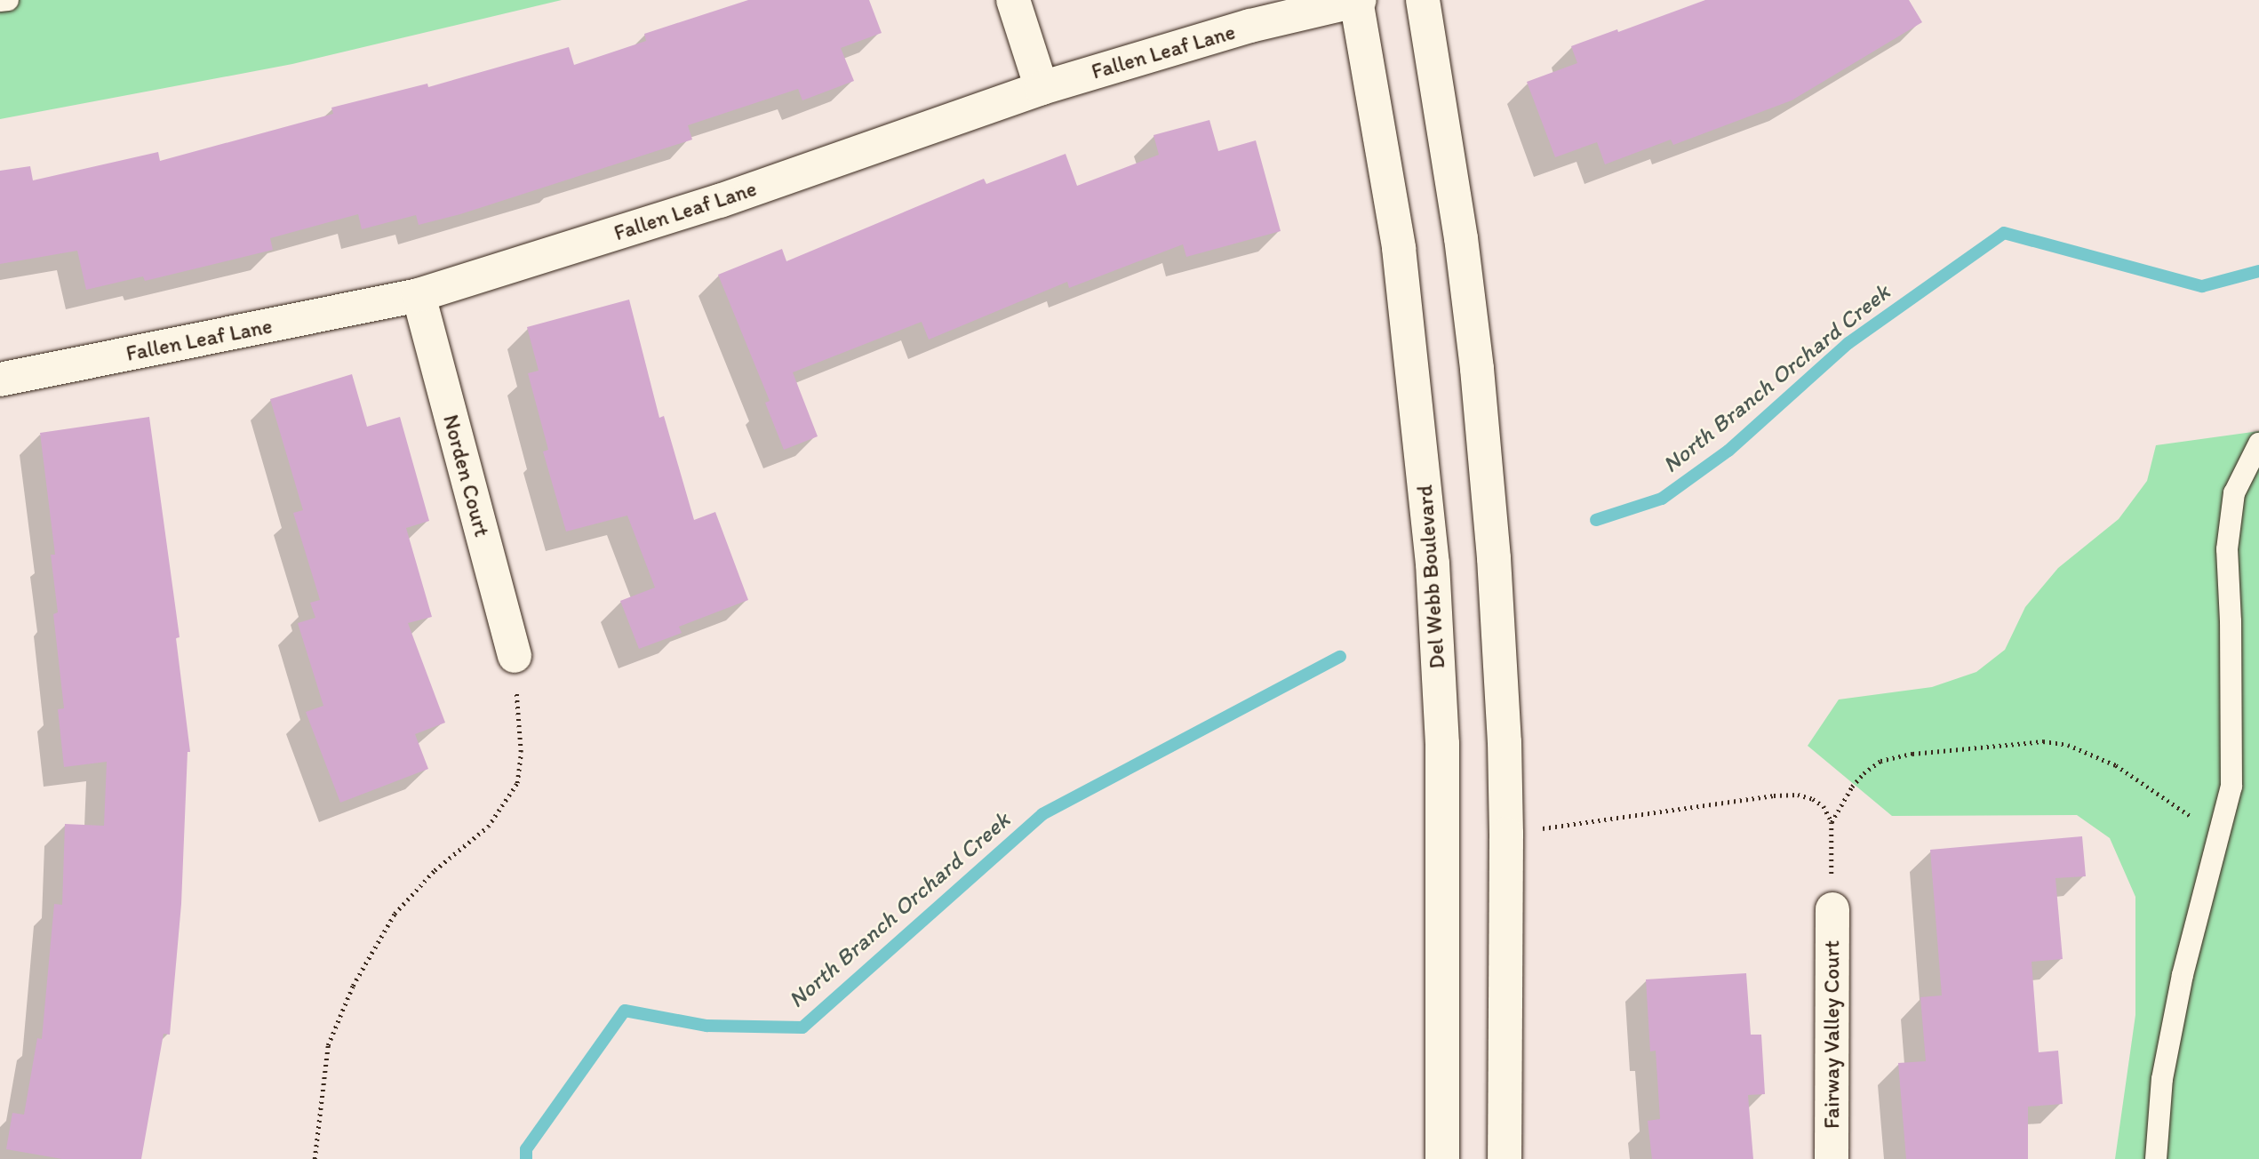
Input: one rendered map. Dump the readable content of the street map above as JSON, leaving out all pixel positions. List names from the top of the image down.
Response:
{
  "streets": {
    "street": [
      "Fallen Leaf Lane",
      "Norden Court",
      "Del Webb Boulevard",
      "Fairway Valley Court"
    ]
  },
  "crossings": [
    ["Fallen Leaf Lane", "Norden Court"],
    ["Fallen Leaf Lane", "Del Webb Boulevard"]
  ],
  "water": ["North Branch Orchard Creek"]
}
